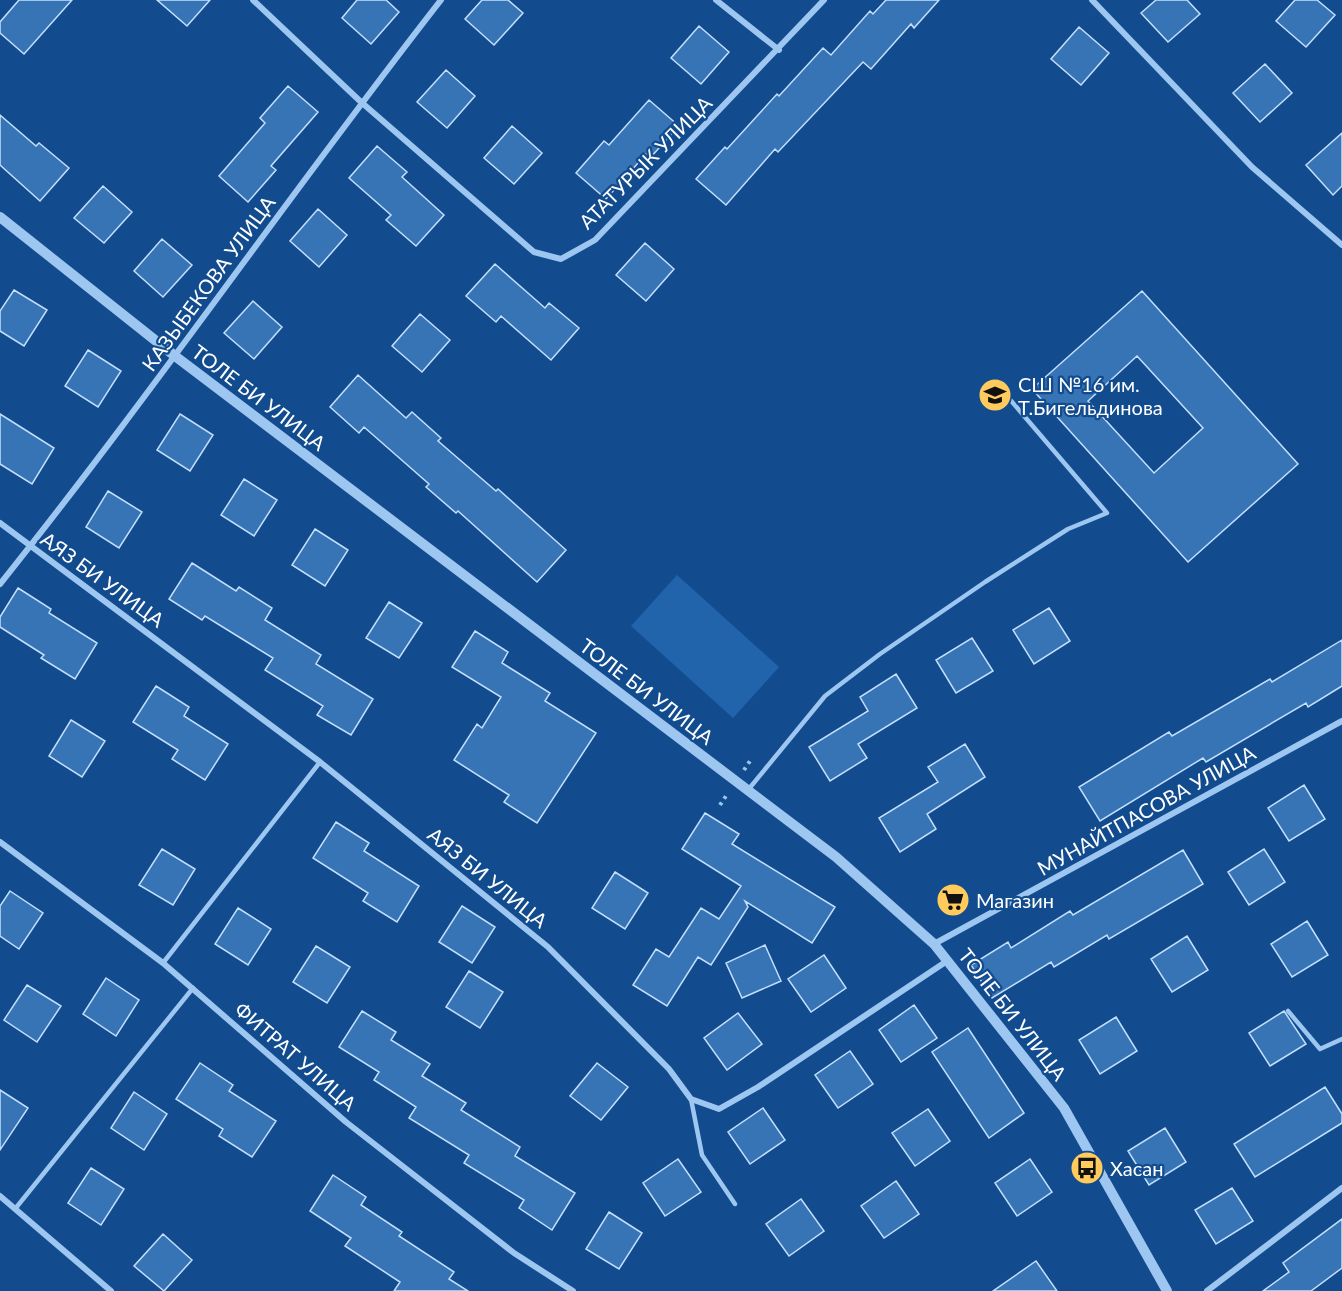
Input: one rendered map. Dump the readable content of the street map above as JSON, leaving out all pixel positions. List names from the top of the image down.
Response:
{
  "streets": {
    "street": [
      "АТАТУРЫК УЛИЦА",
      "КАЗЫБЕКОВА УЛИЦА",
      "ТОЛЕ БИ УЛИЦА",
      "АЯЗ БИ УЛИЦА",
      "МУНАЙТПАСОВА УЛИЦА",
      "ФИТРАТ УЛИЦА"
    ]
  },
  "crossings": [
    ["АТАТУРЫК УЛИЦА", "КАЗЫБЕКОВА УЛИЦА"],
    ["КАЗЫБЕКОВА УЛИЦА", "ТОЛЕ БИ УЛИЦА"],
    ["КАЗЫБЕКОВА УЛИЦА", "АЯЗ БИ УЛИЦА"],
    ["ТОЛЕ БИ УЛИЦА", "МУНАЙТПАСОВА УЛИЦА"]
  ],
  "places": {
    "school or university": ["СШ №16 им. Т.Бигельдинова"],
    "supermarket": ["Магазин"],
    "bus stop": ["Хасан"]
  }
}
